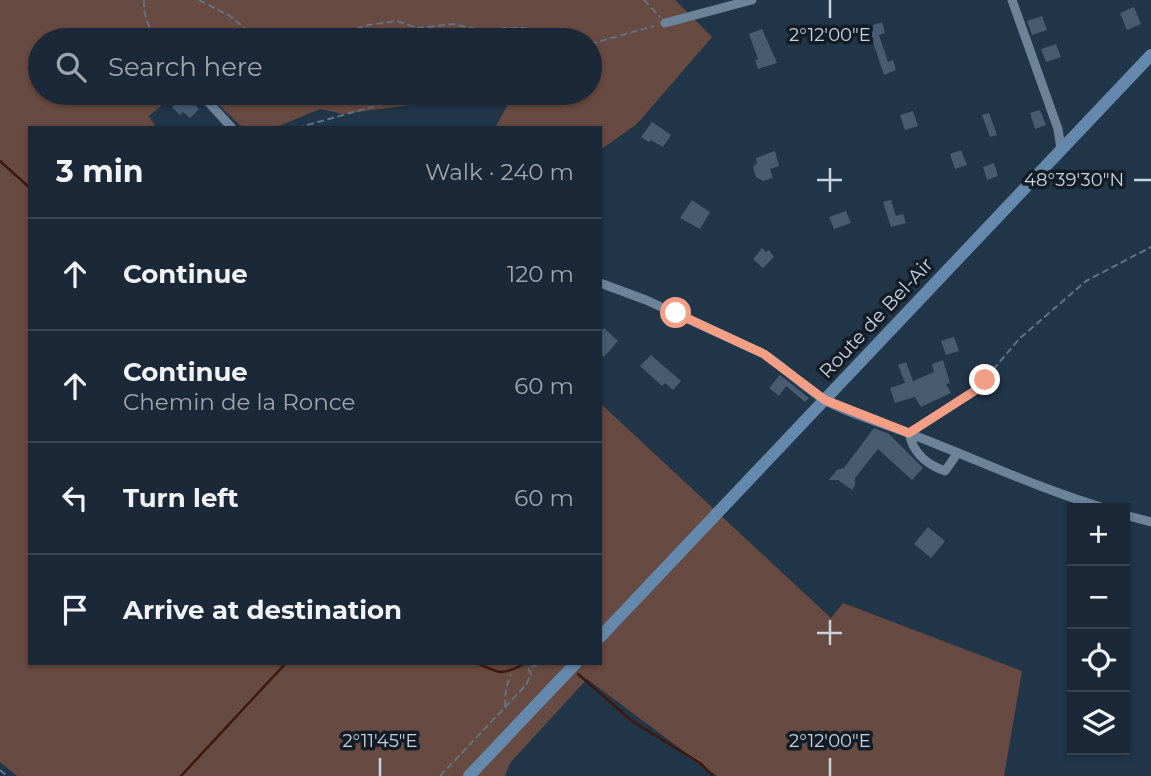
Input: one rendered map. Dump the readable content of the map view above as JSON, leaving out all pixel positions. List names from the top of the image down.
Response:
{
  "streets": {
    "main road": ["Route de Bel-Air"]
  },
  "page": {
    "search": "Search here",
    "heading": ["3 min", "Walk · 240 m"],
    "list": [
      ["Continue", "120 m"],
      ["Continue", "Chemin de la Ronce", "60 m"],
      ["Turn left", "60 m"],
      "Arrive at destination"
    ],
    "map_buttons": ["+", "−"]
  },
  "coordinates": ["2°12'00\"E", "48°39'30\"N", "2°11'45\"E"]
}
